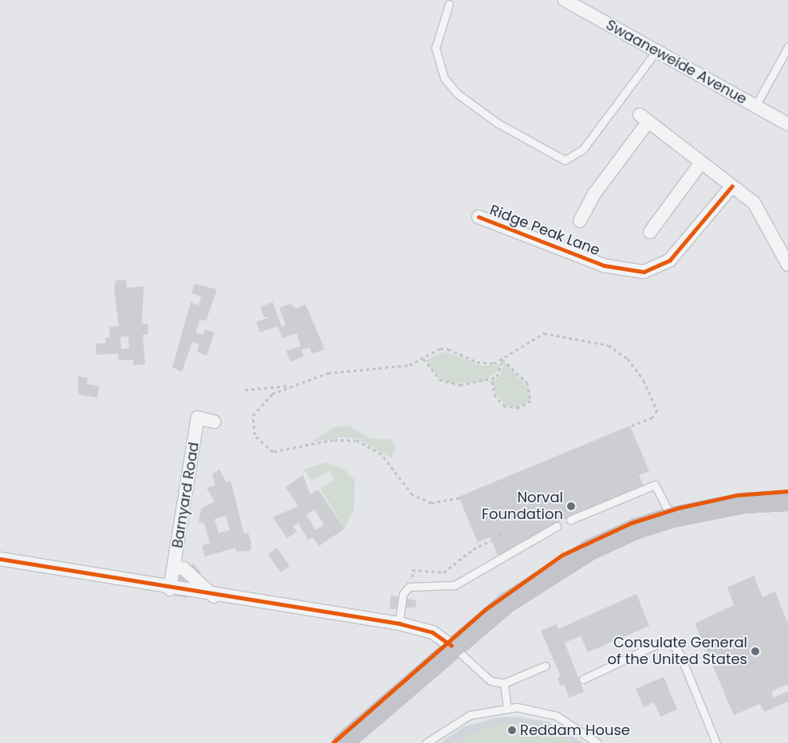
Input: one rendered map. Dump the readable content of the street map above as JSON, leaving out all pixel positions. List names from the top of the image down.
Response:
{
  "streets": {
    "street": ["Swaaneweide Avenue", "Ridge Peak Lane", "Barnyard Road"]
  },
  "places": ["Norval Foundation", "Consulate General of the United States", "Reddam House"]
}
